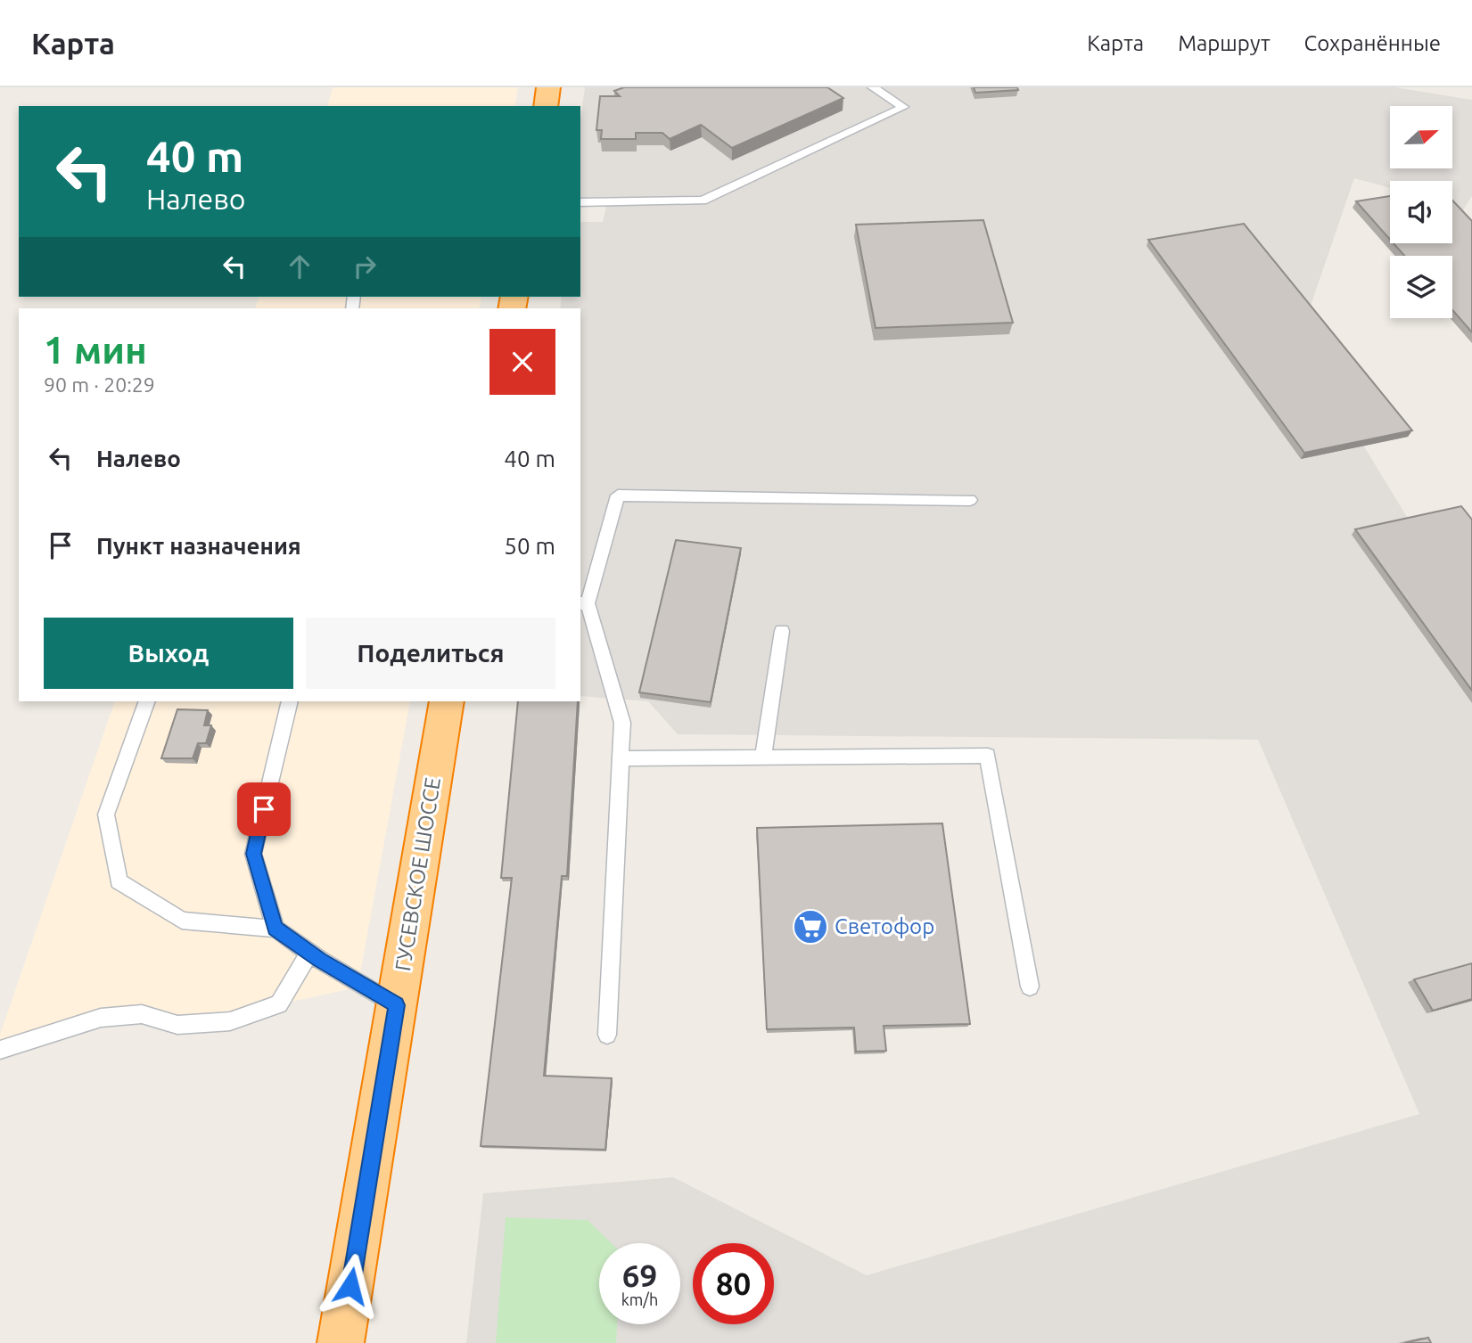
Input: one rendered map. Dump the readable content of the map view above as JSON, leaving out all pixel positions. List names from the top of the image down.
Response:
{
  "streets": {
    "highway": ["ГУСЕВСКОЕ ШОССЕ"]
  },
  "places": {
    "supermarket": ["Светофор"]
  },
  "north": "right",
  "page": {
    "header": "Карта",
    "nav": ["Карта", "Маршрут", "Сохранённые"],
    "turn": ["40 m", "Налево"],
    "heading": ["1 мин", "90 m · 20:29"],
    "list": [
      {
        "name": "Налево",
        "value": "40 m"
      },
      {
        "name": "Пункт назначения",
        "value": "50 m"
      }
    ],
    "buttons": ["Выход", "Поделиться"],
    "speed": "69 km/h",
    "limit": "80"
  }
}
